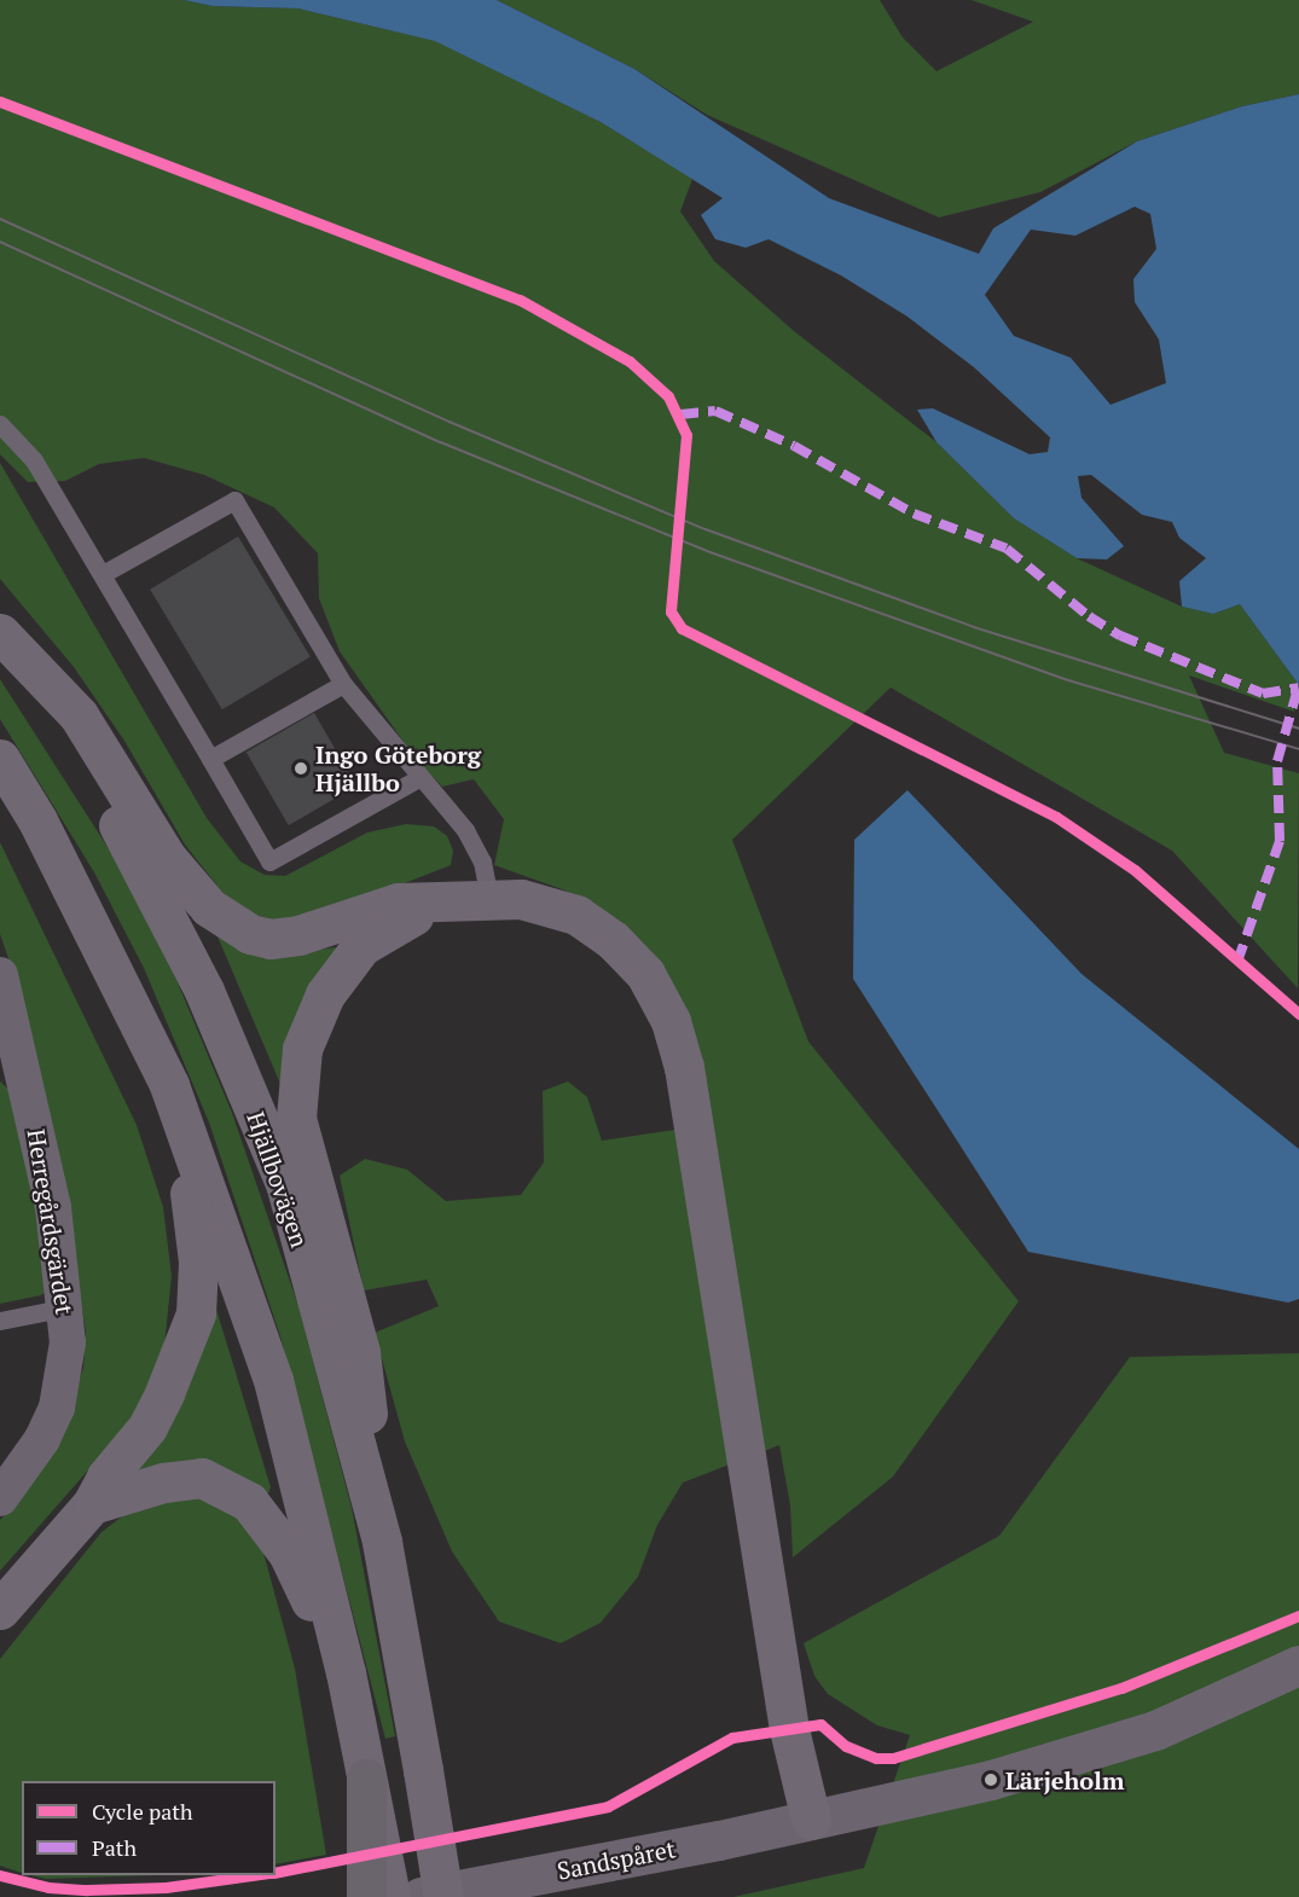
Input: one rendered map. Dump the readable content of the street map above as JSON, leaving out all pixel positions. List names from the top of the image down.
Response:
{
  "streets": {
    "main road": ["Hjällbovägen"],
    "street": ["Herregårdsgärdet", "Sandspåret"]
  },
  "places": ["Ingo Göteborg Hjällbo", "Lärjeholm"],
  "legend": ["Cycle path", "Path"]
}
